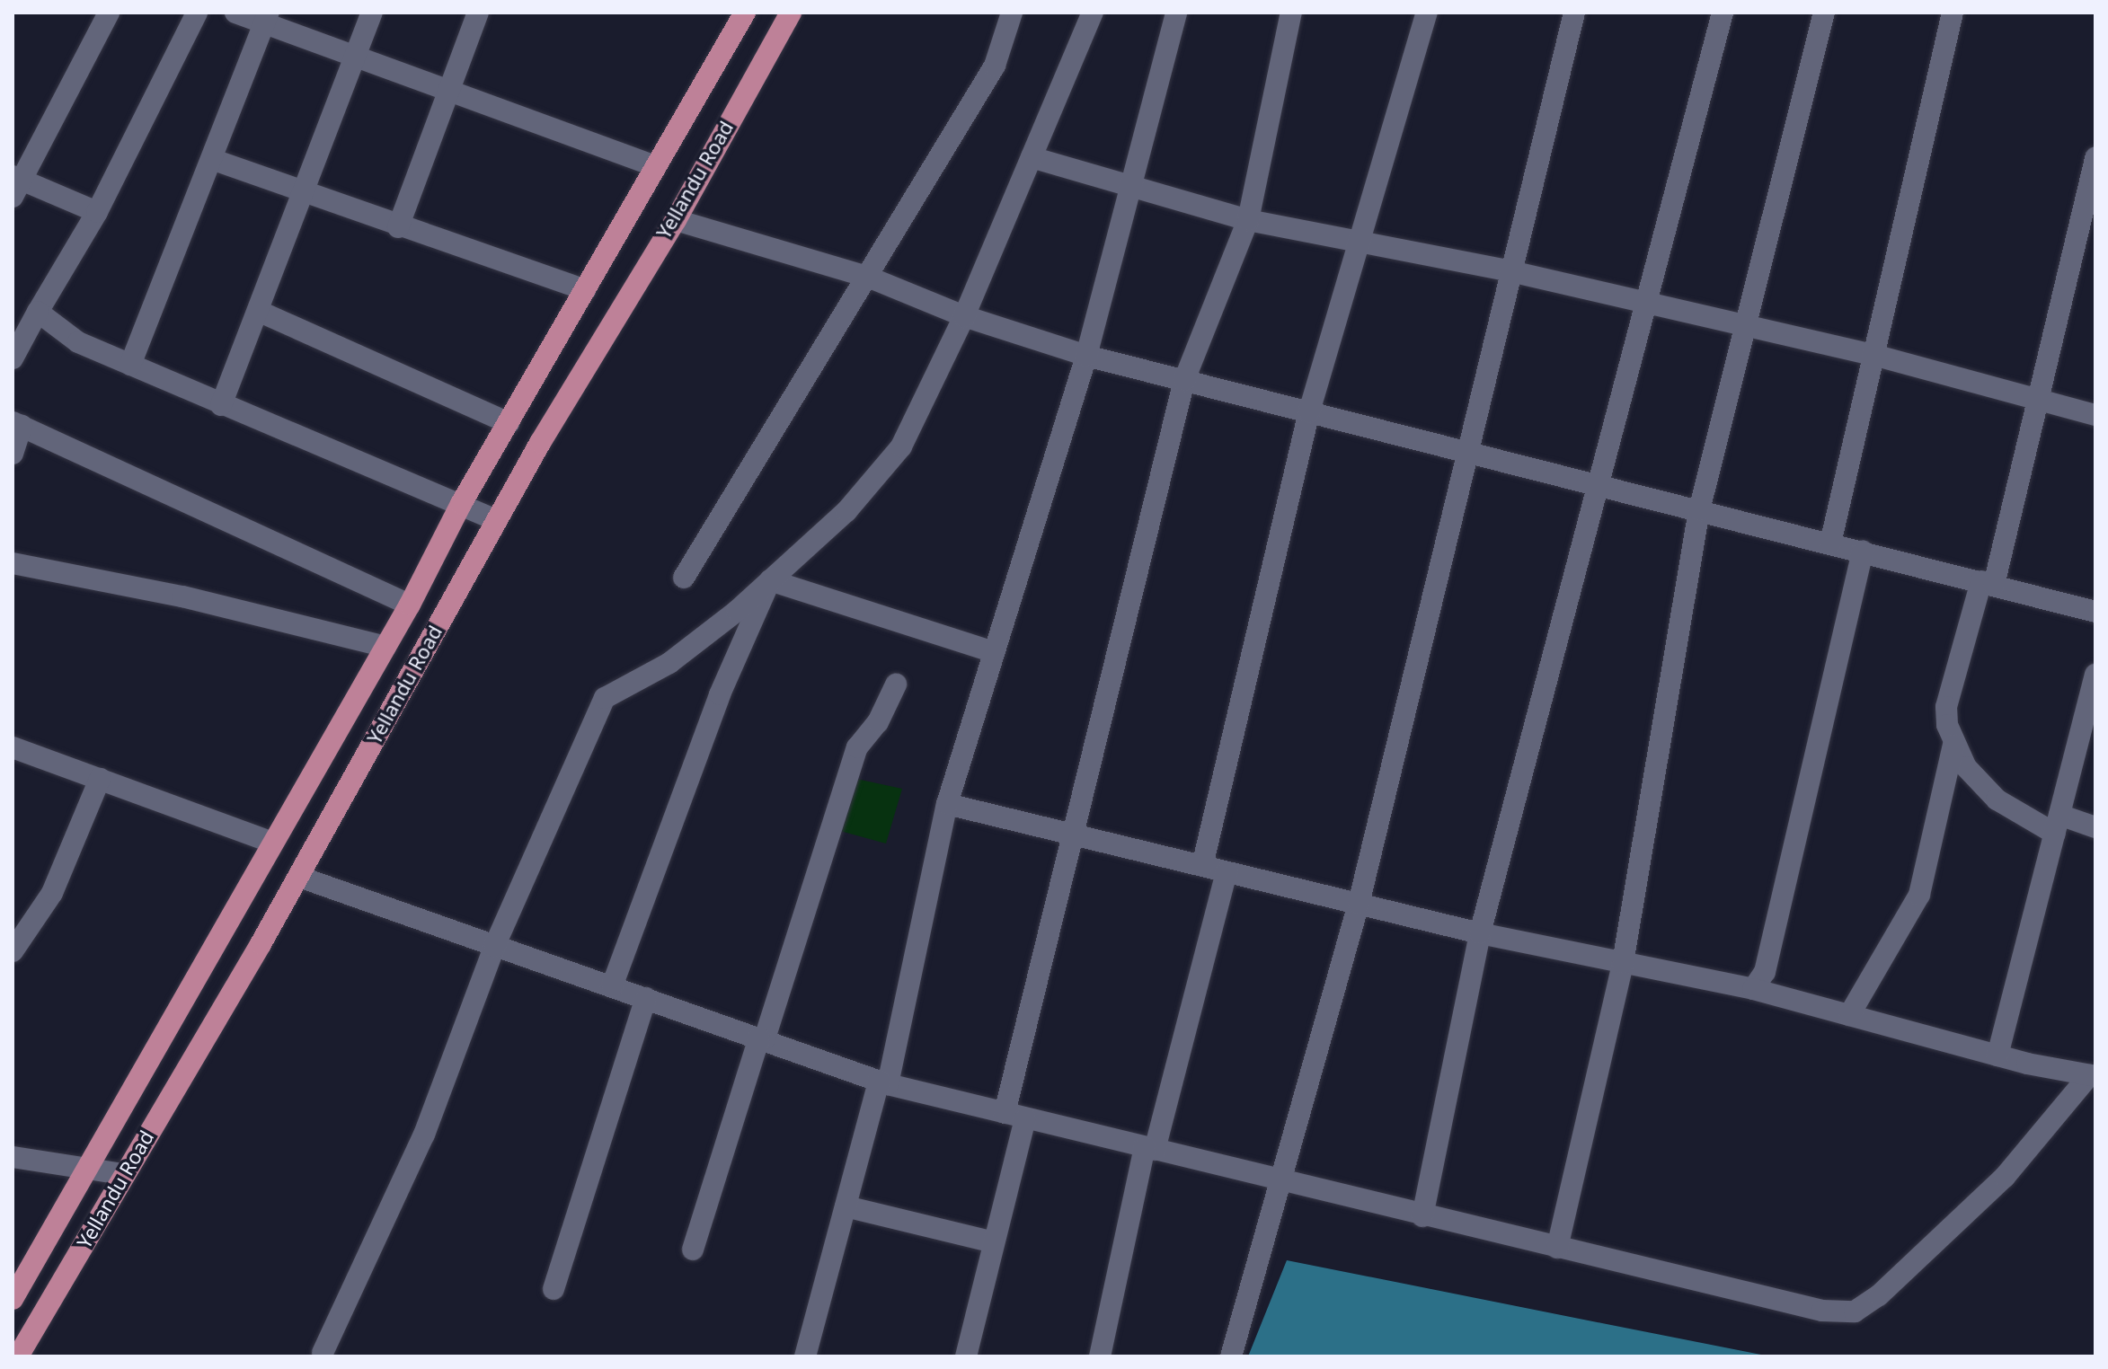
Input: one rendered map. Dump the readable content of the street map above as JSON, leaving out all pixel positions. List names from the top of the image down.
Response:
{
  "streets": {
    "main road": ["Yellandu Road"]
  }
}
